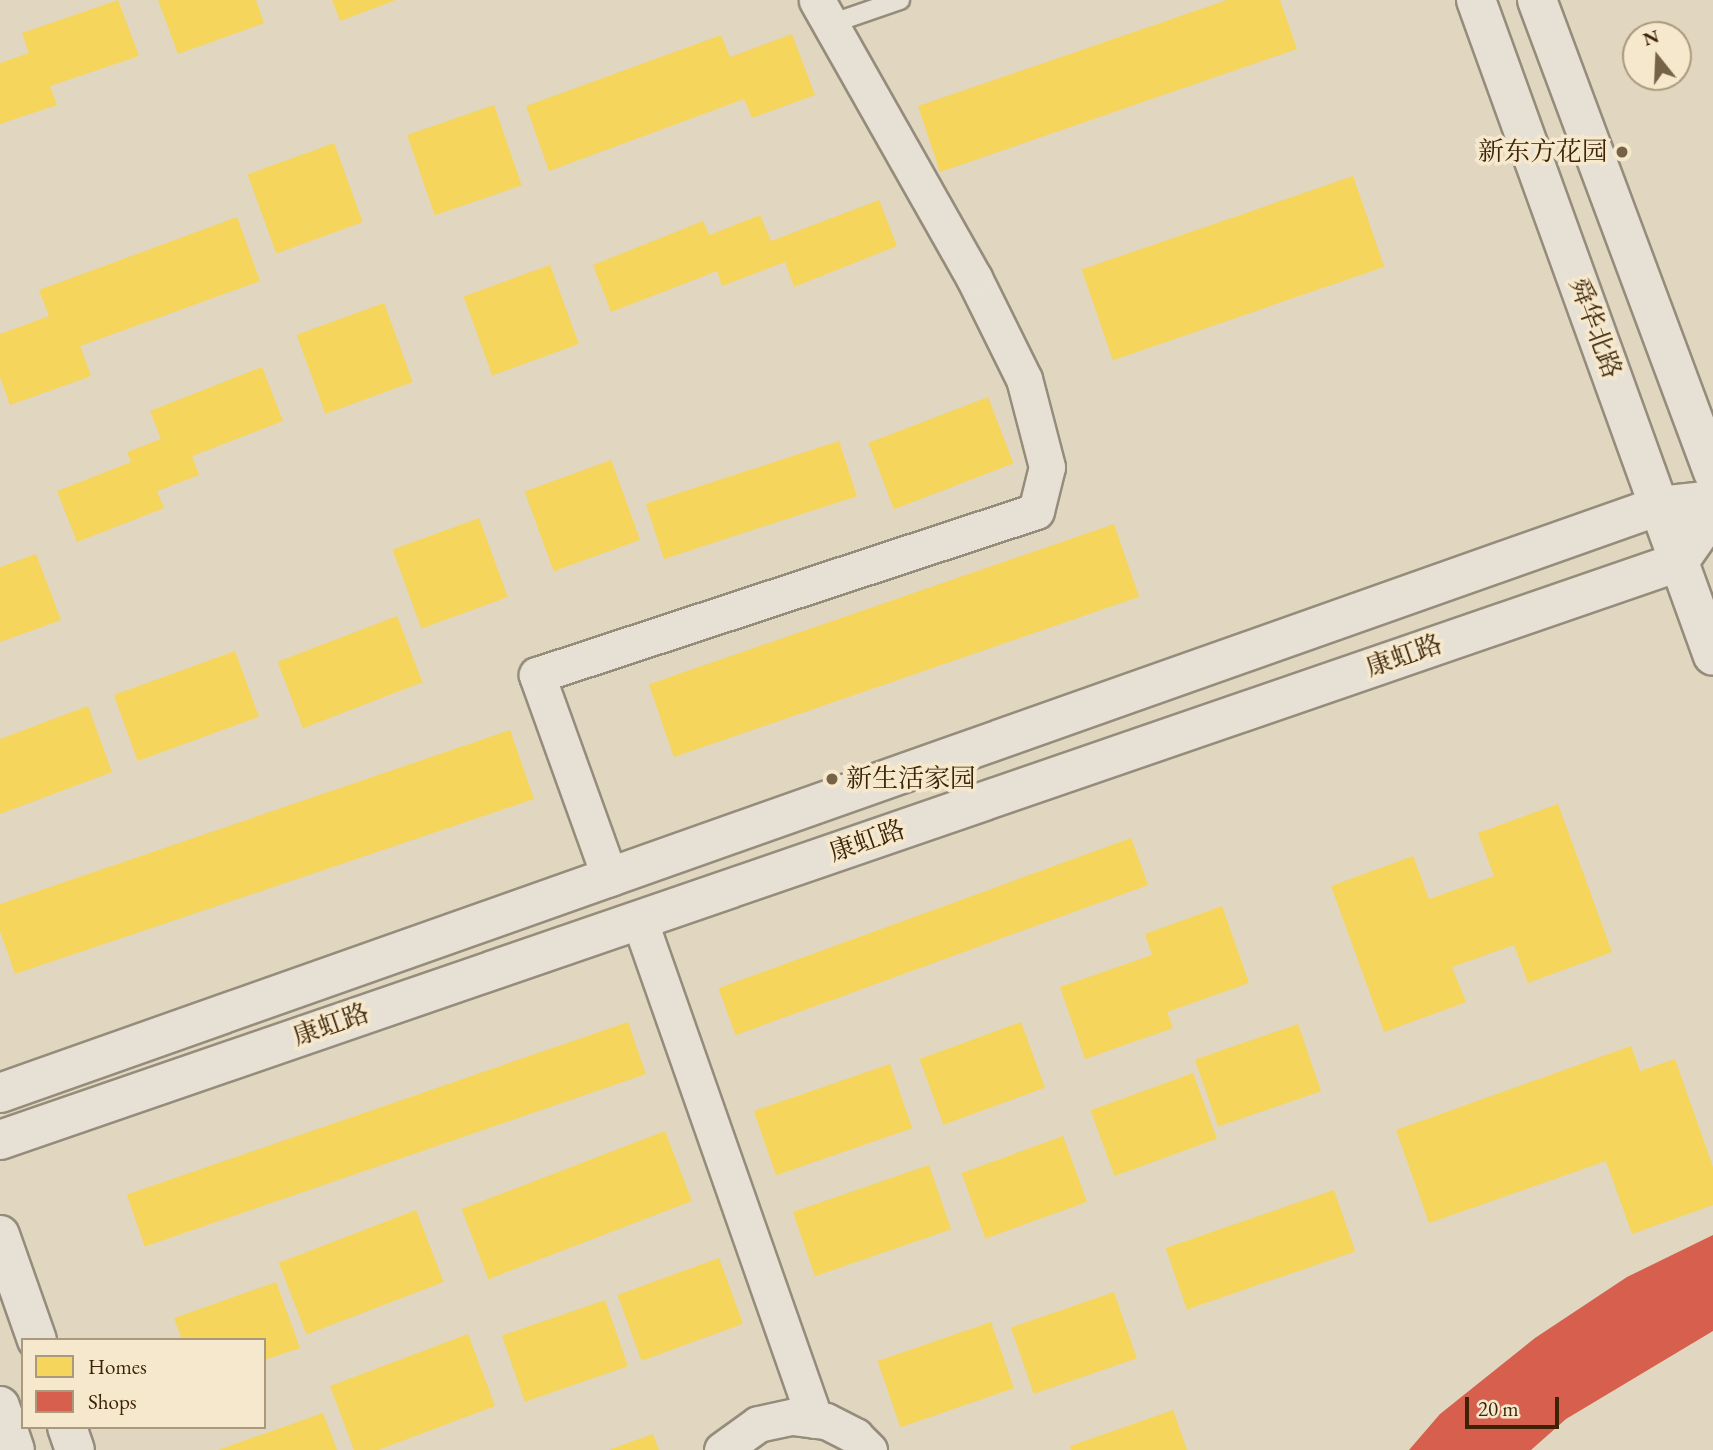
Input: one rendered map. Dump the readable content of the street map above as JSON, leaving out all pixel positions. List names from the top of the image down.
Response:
{
  "streets": {
    "main road": ["舜华北路", "康虹路"]
  },
  "crossings": [
    ["舜华北路", "康虹路"]
  ],
  "places": ["新东方花园", "新生活家园"],
  "legend": ["Homes", "Shops"],
  "scale_bar": "20 m",
  "north": "top"
}
